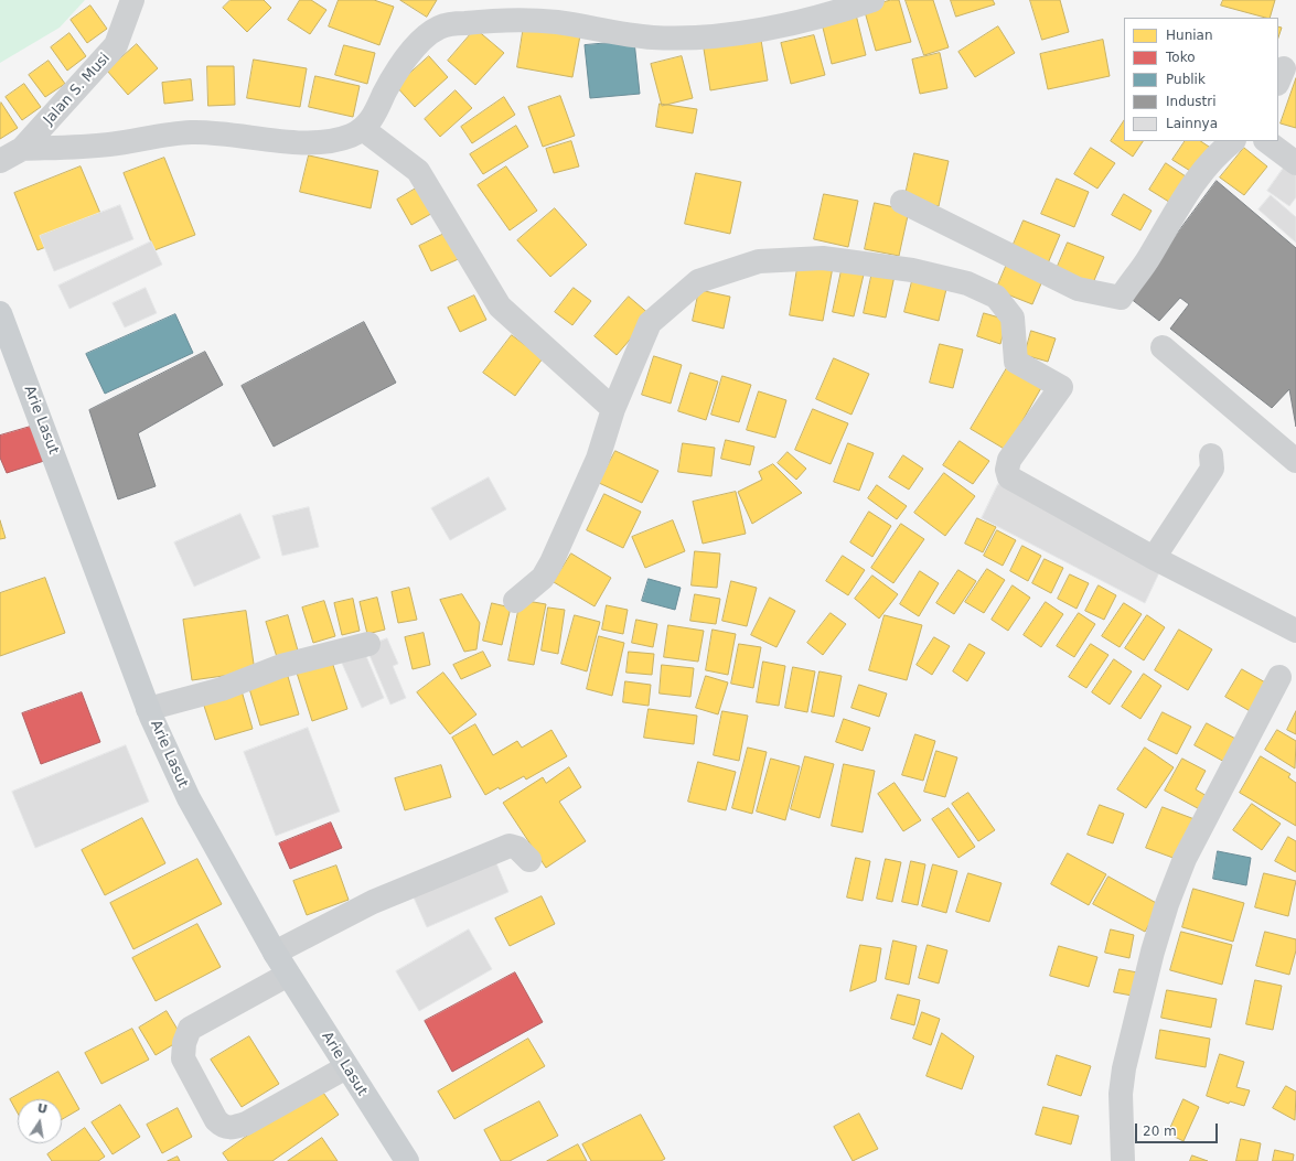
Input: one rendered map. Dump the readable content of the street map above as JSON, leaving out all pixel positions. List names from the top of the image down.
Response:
{
  "streets": {
    "main road": ["Arie Lasut"],
    "street": ["Jalan S. Musi"]
  },
  "legend": [
    "Hunian",
    "Toko",
    "Publik",
    "Industri",
    "Lainnya"
  ],
  "scale_bar": "20 m",
  "north": "top"
}
